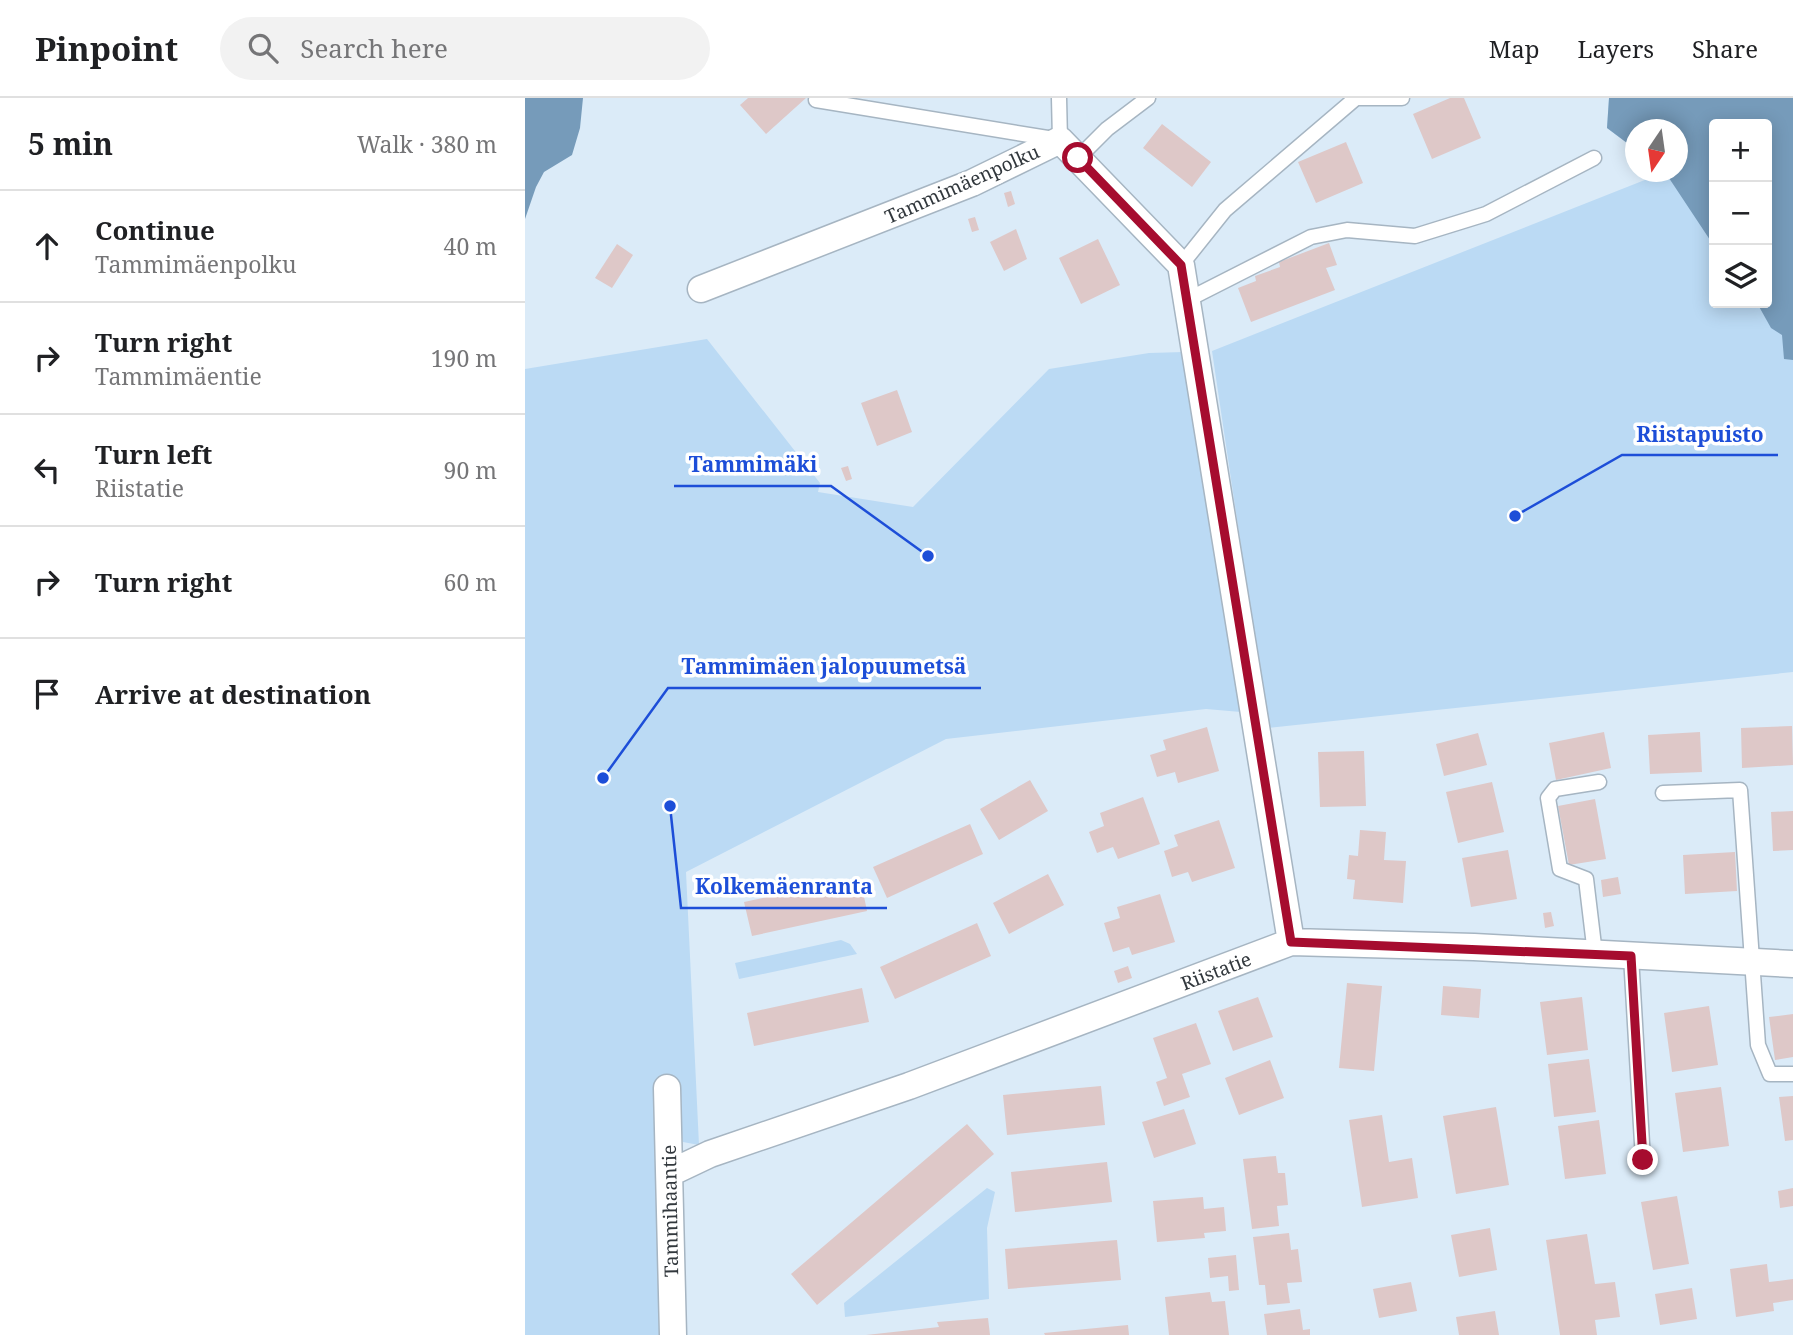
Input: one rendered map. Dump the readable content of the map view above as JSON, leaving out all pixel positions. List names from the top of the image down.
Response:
{
  "streets": {
    "street": ["Tammimäenpolku", "Riistatie", "Tammihaantie"]
  },
  "crossings": [
    ["Riistatie", "Tammihaantie"]
  ],
  "places": [
    "Riistapuisto",
    "Tammimäki",
    "Tammimäen jalopuumetsä",
    "Kolkemäenranta"
  ],
  "north": "bottom",
  "page": {
    "header": "Pinpoint",
    "search": "Search here",
    "nav": ["Map", "Layers", "Share"],
    "heading": ["5 min", "Walk · 380 m"],
    "map_buttons": ["+", "−"],
    "list": [
      ["Continue", "Tammimäenpolku", "40 m"],
      ["Turn right", "Tammimäentie", "190 m"],
      ["Turn left", "Riistatie", "90 m"],
      ["Turn right", "60 m"],
      "Arrive at destination"
    ]
  }
}
